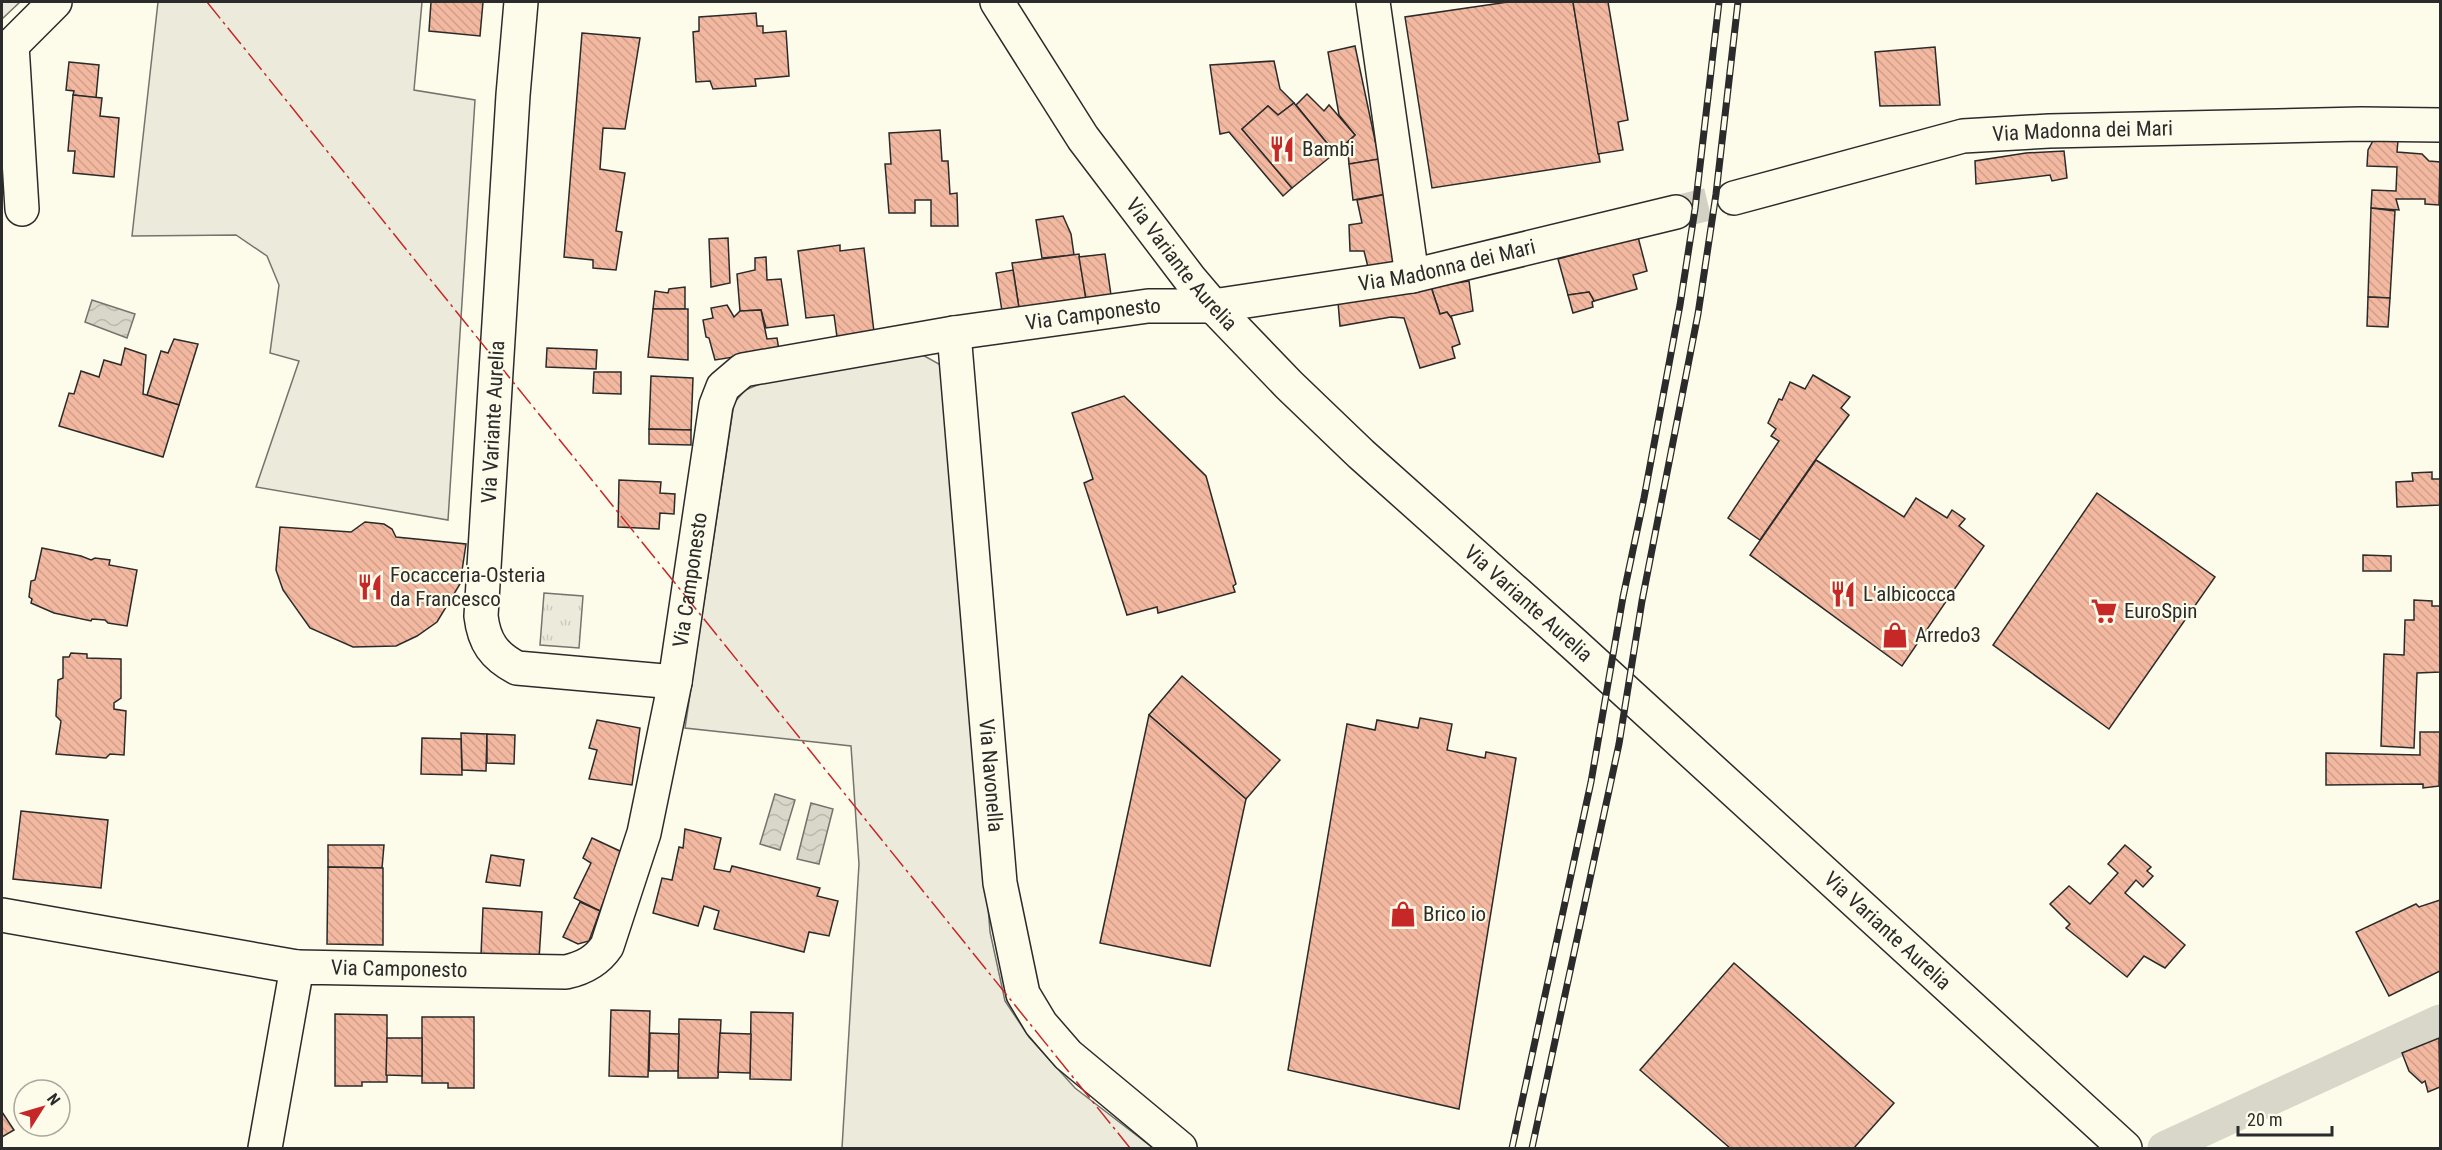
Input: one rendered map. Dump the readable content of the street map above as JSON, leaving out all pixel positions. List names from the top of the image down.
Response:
{
  "streets": {
    "street": [
      "Via Madonna dei Mari",
      "Via Variante Aurelia",
      "Via Camponesto",
      "Via Navonella"
    ]
  },
  "crossings": [
    ["Via Madonna dei Mari", "Via Variante Aurelia"],
    ["Via Madonna dei Mari", "Via Camponesto"],
    ["Via Variante Aurelia", "Via Camponesto"],
    ["Via Camponesto", "Via Navonella"]
  ],
  "places": {
    "restaurant": ["Bambi", "Focacceria-Osteria da Francesco", "L'albicocca"],
    "supermarket": ["EuroSpin"],
    "shop": ["Arredo3", "Brico io"]
  },
  "scale_bar": "20 m",
  "north": "top right"
}
